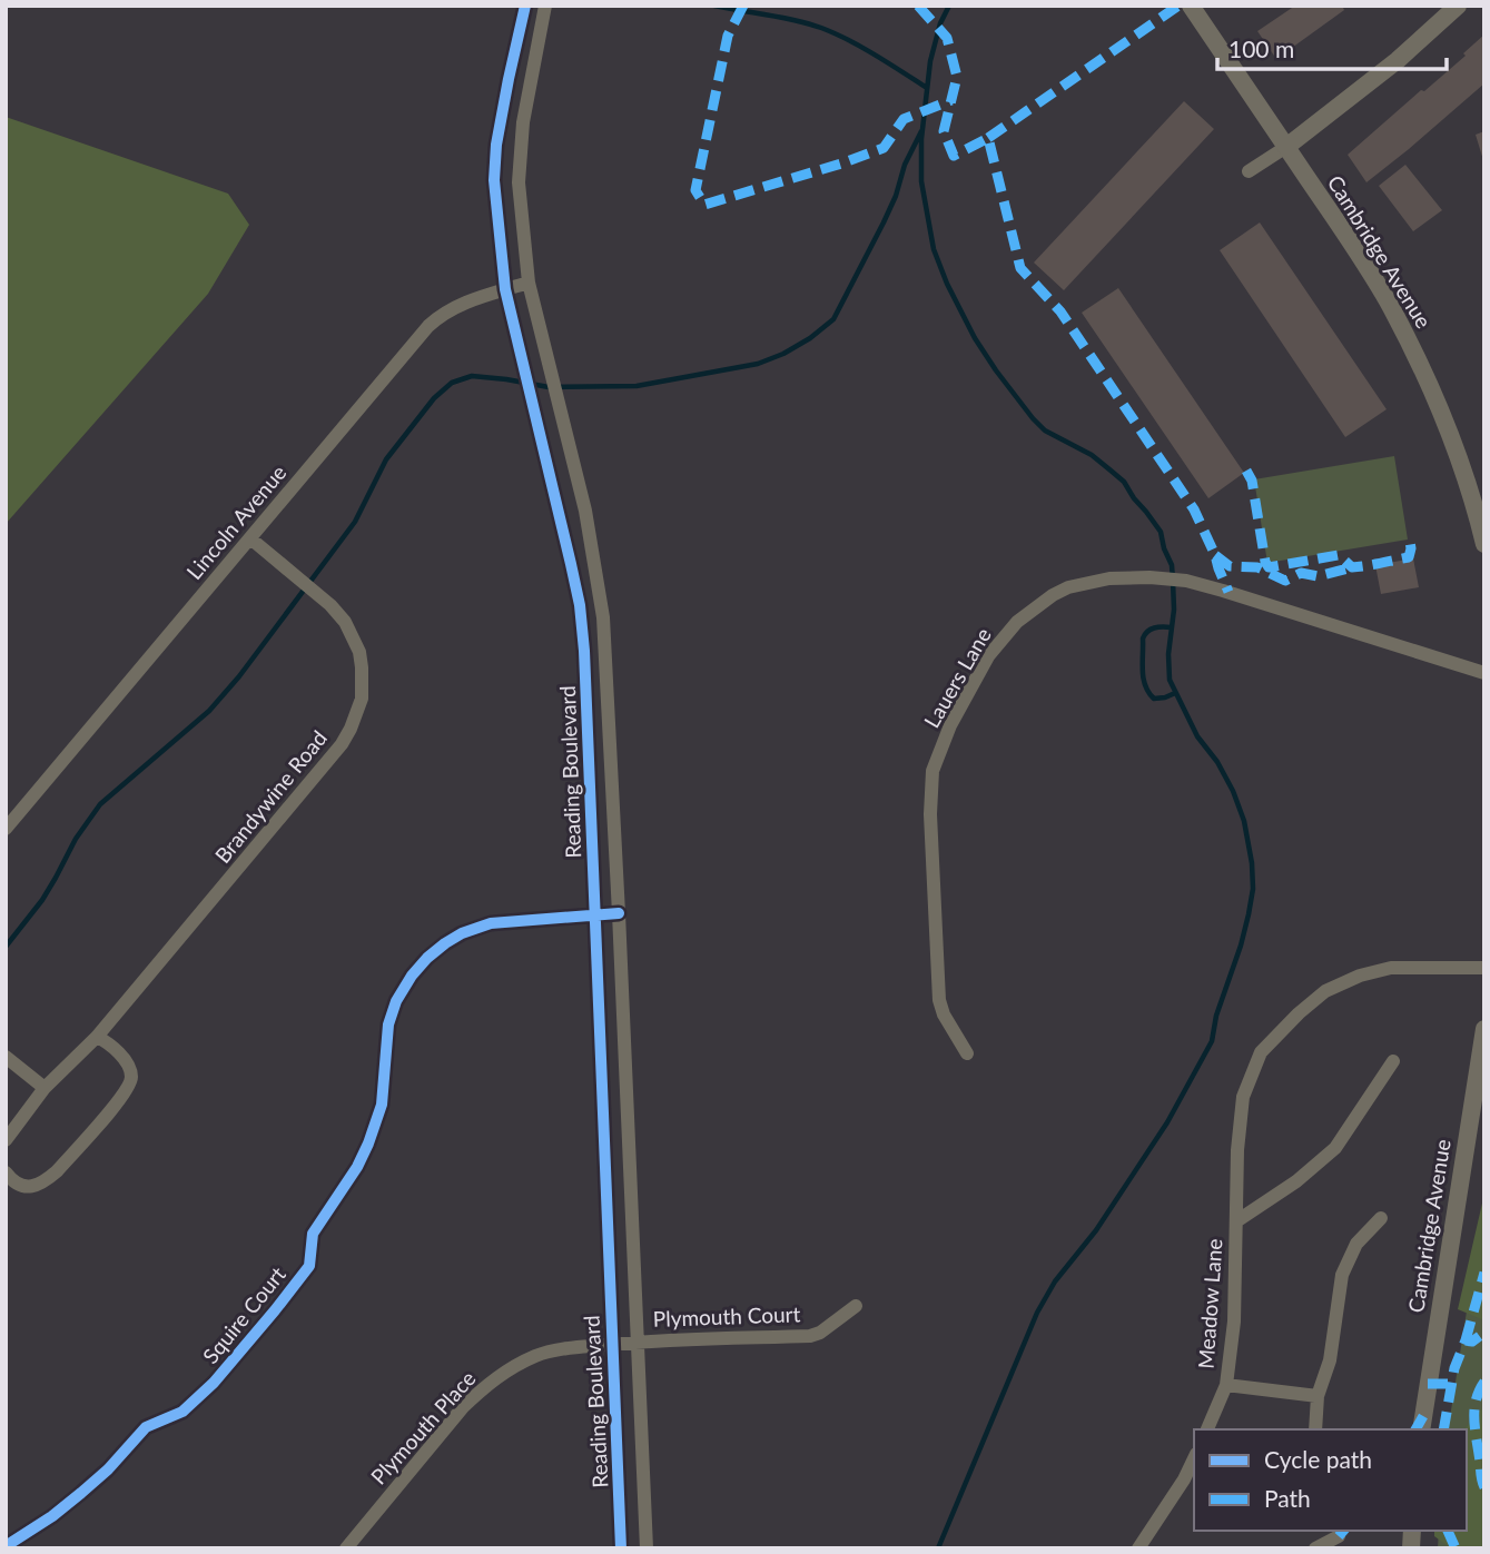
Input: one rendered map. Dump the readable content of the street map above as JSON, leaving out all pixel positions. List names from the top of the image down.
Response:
{
  "streets": {
    "street": [
      "Cambridge Avenue",
      "Lincoln Avenue",
      "Lauers Lane",
      "Reading Boulevard",
      "Brandywine Road",
      "Meadow Lane",
      "Squire Court",
      "Plymouth Court",
      "Plymouth Place"
    ]
  },
  "crossings": [
    ["Lincoln Avenue", "Reading Boulevard"],
    ["Lincoln Avenue", "Brandywine Road"],
    ["Reading Boulevard", "Squire Court"],
    ["Reading Boulevard", "Plymouth Court"],
    ["Reading Boulevard", "Plymouth Place"],
    ["Plymouth Court", "Plymouth Place"]
  ],
  "legend": ["Cycle path", "Path"],
  "scale_bar": "100 m"
}
